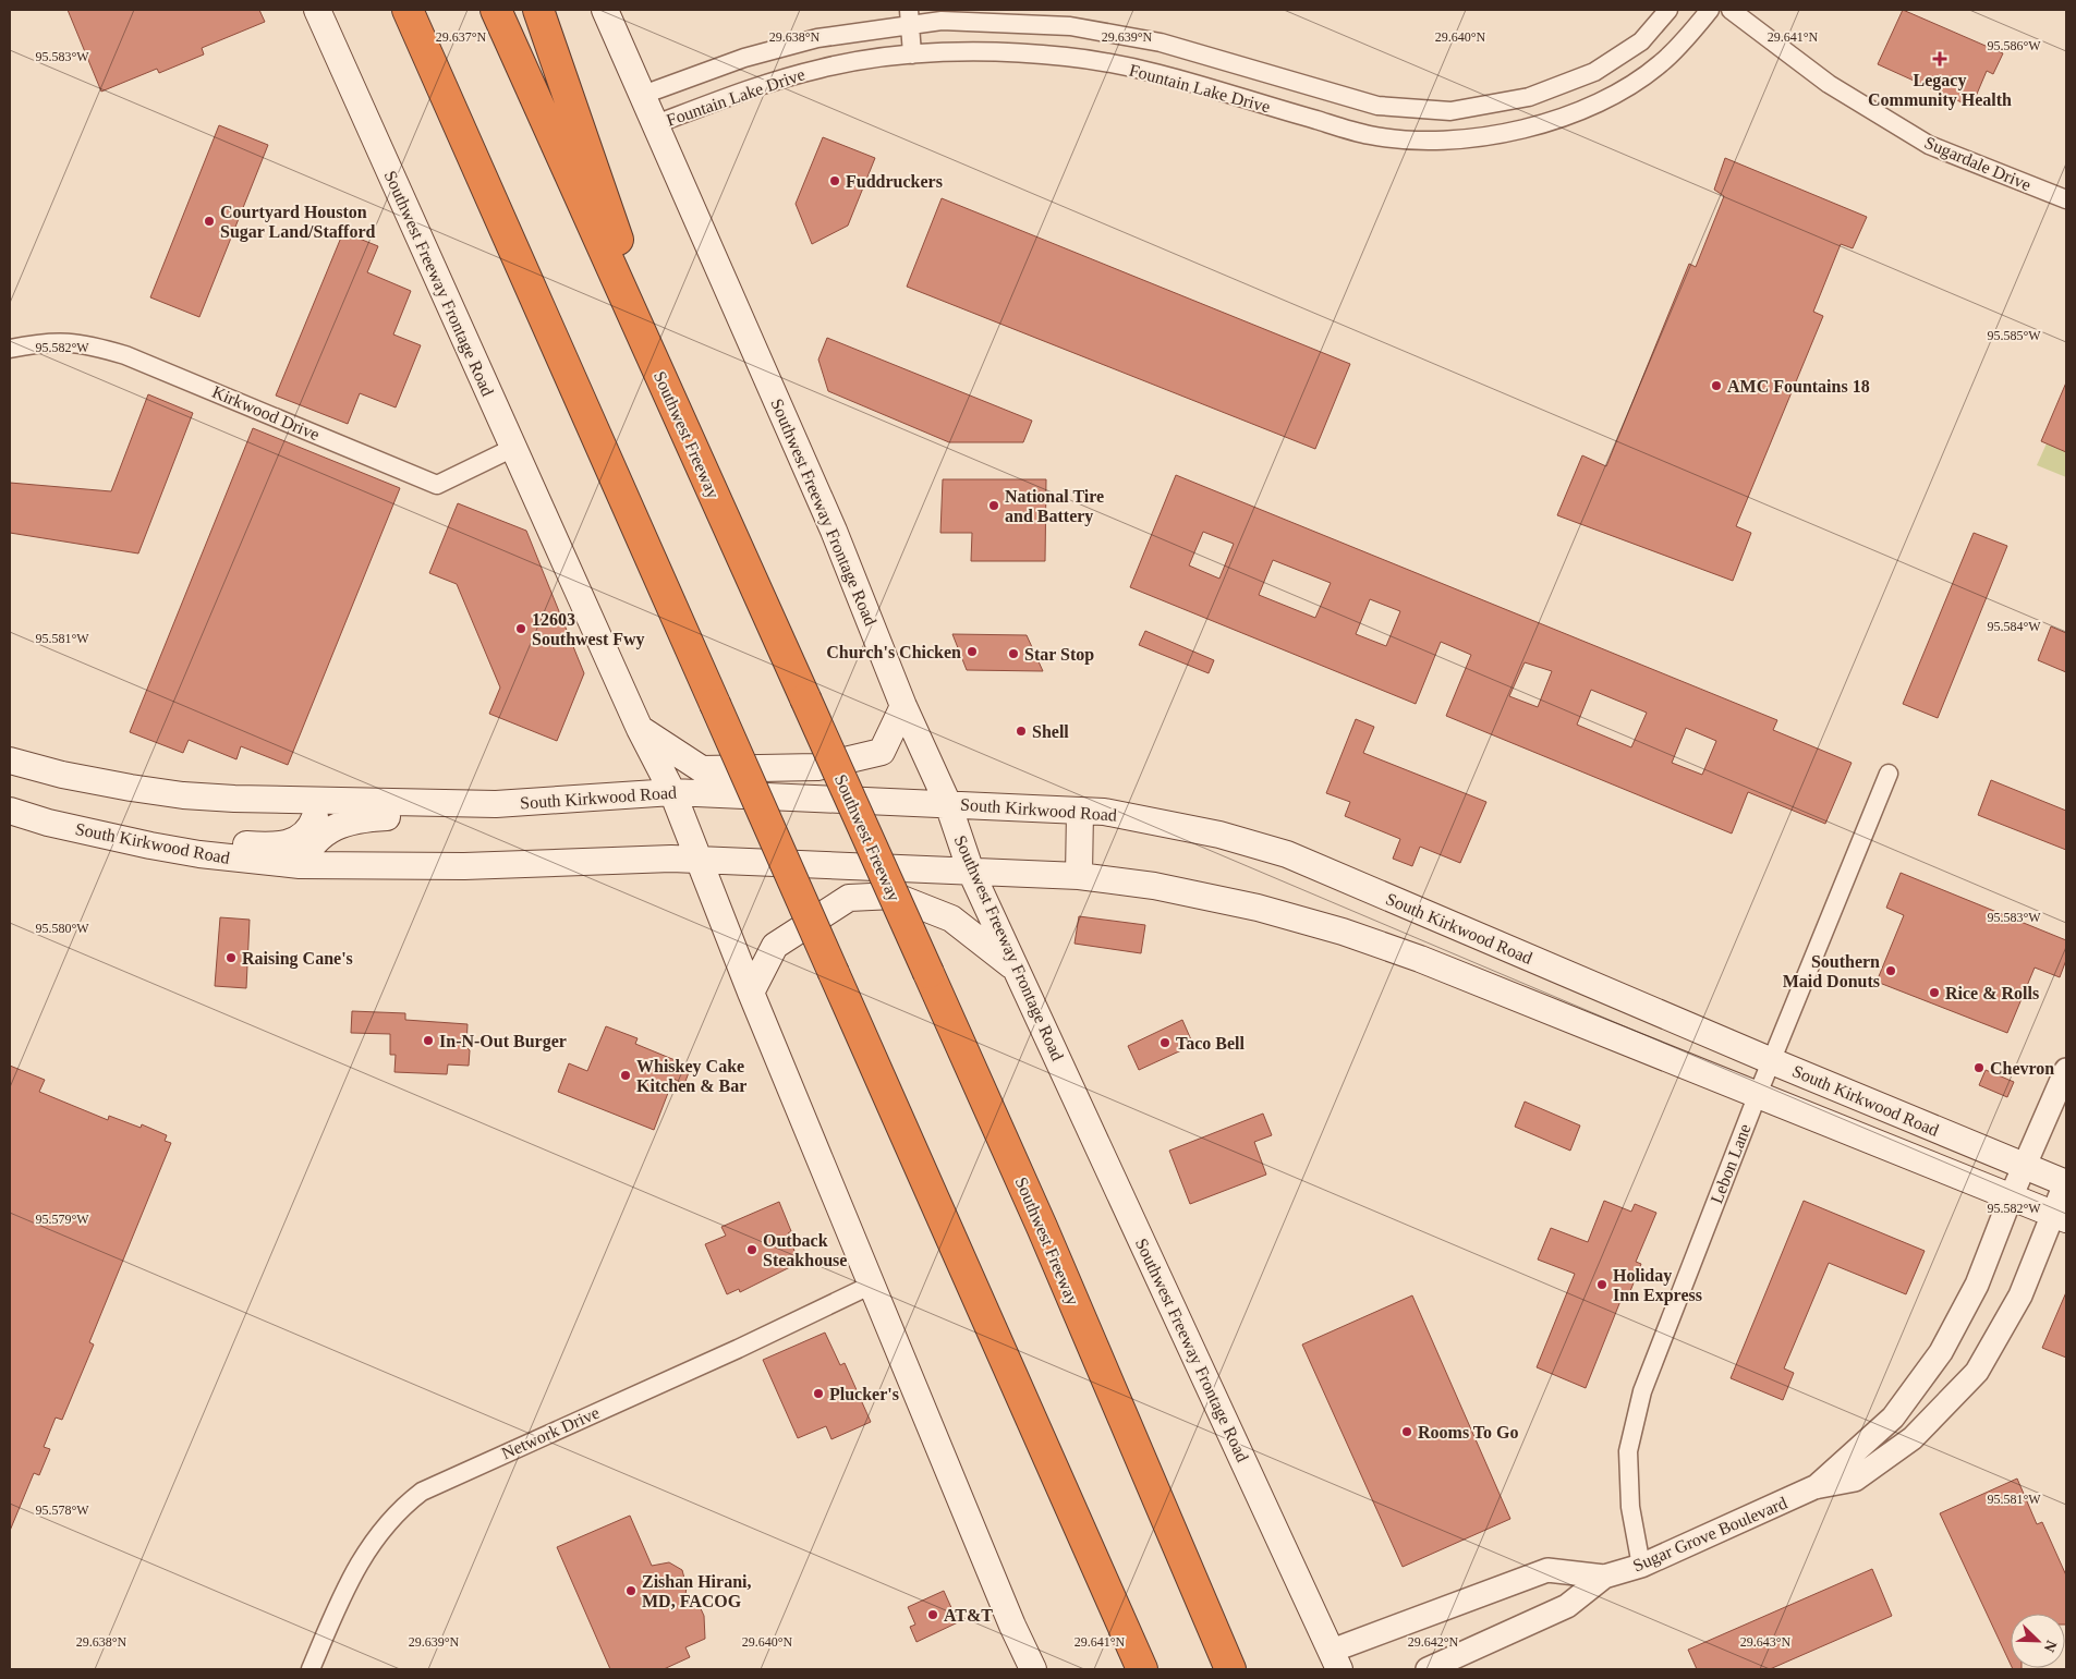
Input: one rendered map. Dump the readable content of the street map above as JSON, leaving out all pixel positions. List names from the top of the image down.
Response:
{
  "streets": {
    "highway": ["Southwest Freeway"],
    "main road": ["Southwest Freeway Frontage Road", "South Kirkwood Road"],
    "street": [
      "Fountain Lake Drive",
      "Sugardale Drive",
      "Kirkwood Drive",
      "Lebon Lane",
      "Network Drive",
      "Sugar Grove Boulevard"
    ]
  },
  "crossings": [
    ["Fountain Lake Drive", "Southwest Freeway Frontage Road"],
    ["Southwest Freeway Frontage Road", "Kirkwood Drive"],
    ["Southwest Freeway Frontage Road", "South Kirkwood Road"],
    ["Southwest Freeway Frontage Road", "Network Drive"],
    ["Southwest Freeway Frontage Road", "Sugar Grove Boulevard"],
    ["South Kirkwood Road", "Lebon Lane"],
    ["South Kirkwood Road", "Sugar Grove Boulevard"],
    ["Lebon Lane", "Sugar Grove Boulevard"]
  ],
  "places": {
    "health": ["Legacy Community Health"],
    "other": [
      "Fuddruckers",
      "Courtyard Houston Sugar Land/Stafford",
      "AMC Fountains 18",
      "National Tire and Battery",
      "12603 Southwest Fwy",
      "Church's Chicken",
      "Star Stop",
      "Shell",
      "Raising Cane's",
      "Southern Maid Donuts",
      "Rice & Rolls",
      "In-N-Out Burger",
      "Taco Bell",
      "Chevron",
      "Whiskey Cake Kitchen & Bar",
      "Outback Steakhouse",
      "Holiday Inn Express",
      "Plucker's",
      "Rooms To Go",
      "Zishan Hirani, MD, FACOG",
      "AT&T"
    ]
  },
  "north": "bottom right",
  "coordinates": [
    "29.637°N",
    "29.638°N",
    "29.639°N",
    "29.640°N",
    "29.641°N",
    "95.586°W",
    "95.583°W",
    "95.585°W",
    "95.582°W",
    "95.584°W",
    "95.581°W",
    "95.580°W",
    "95.579°W",
    "95.578°W",
    "29.642°N",
    "29.643°N"
  ]
}
